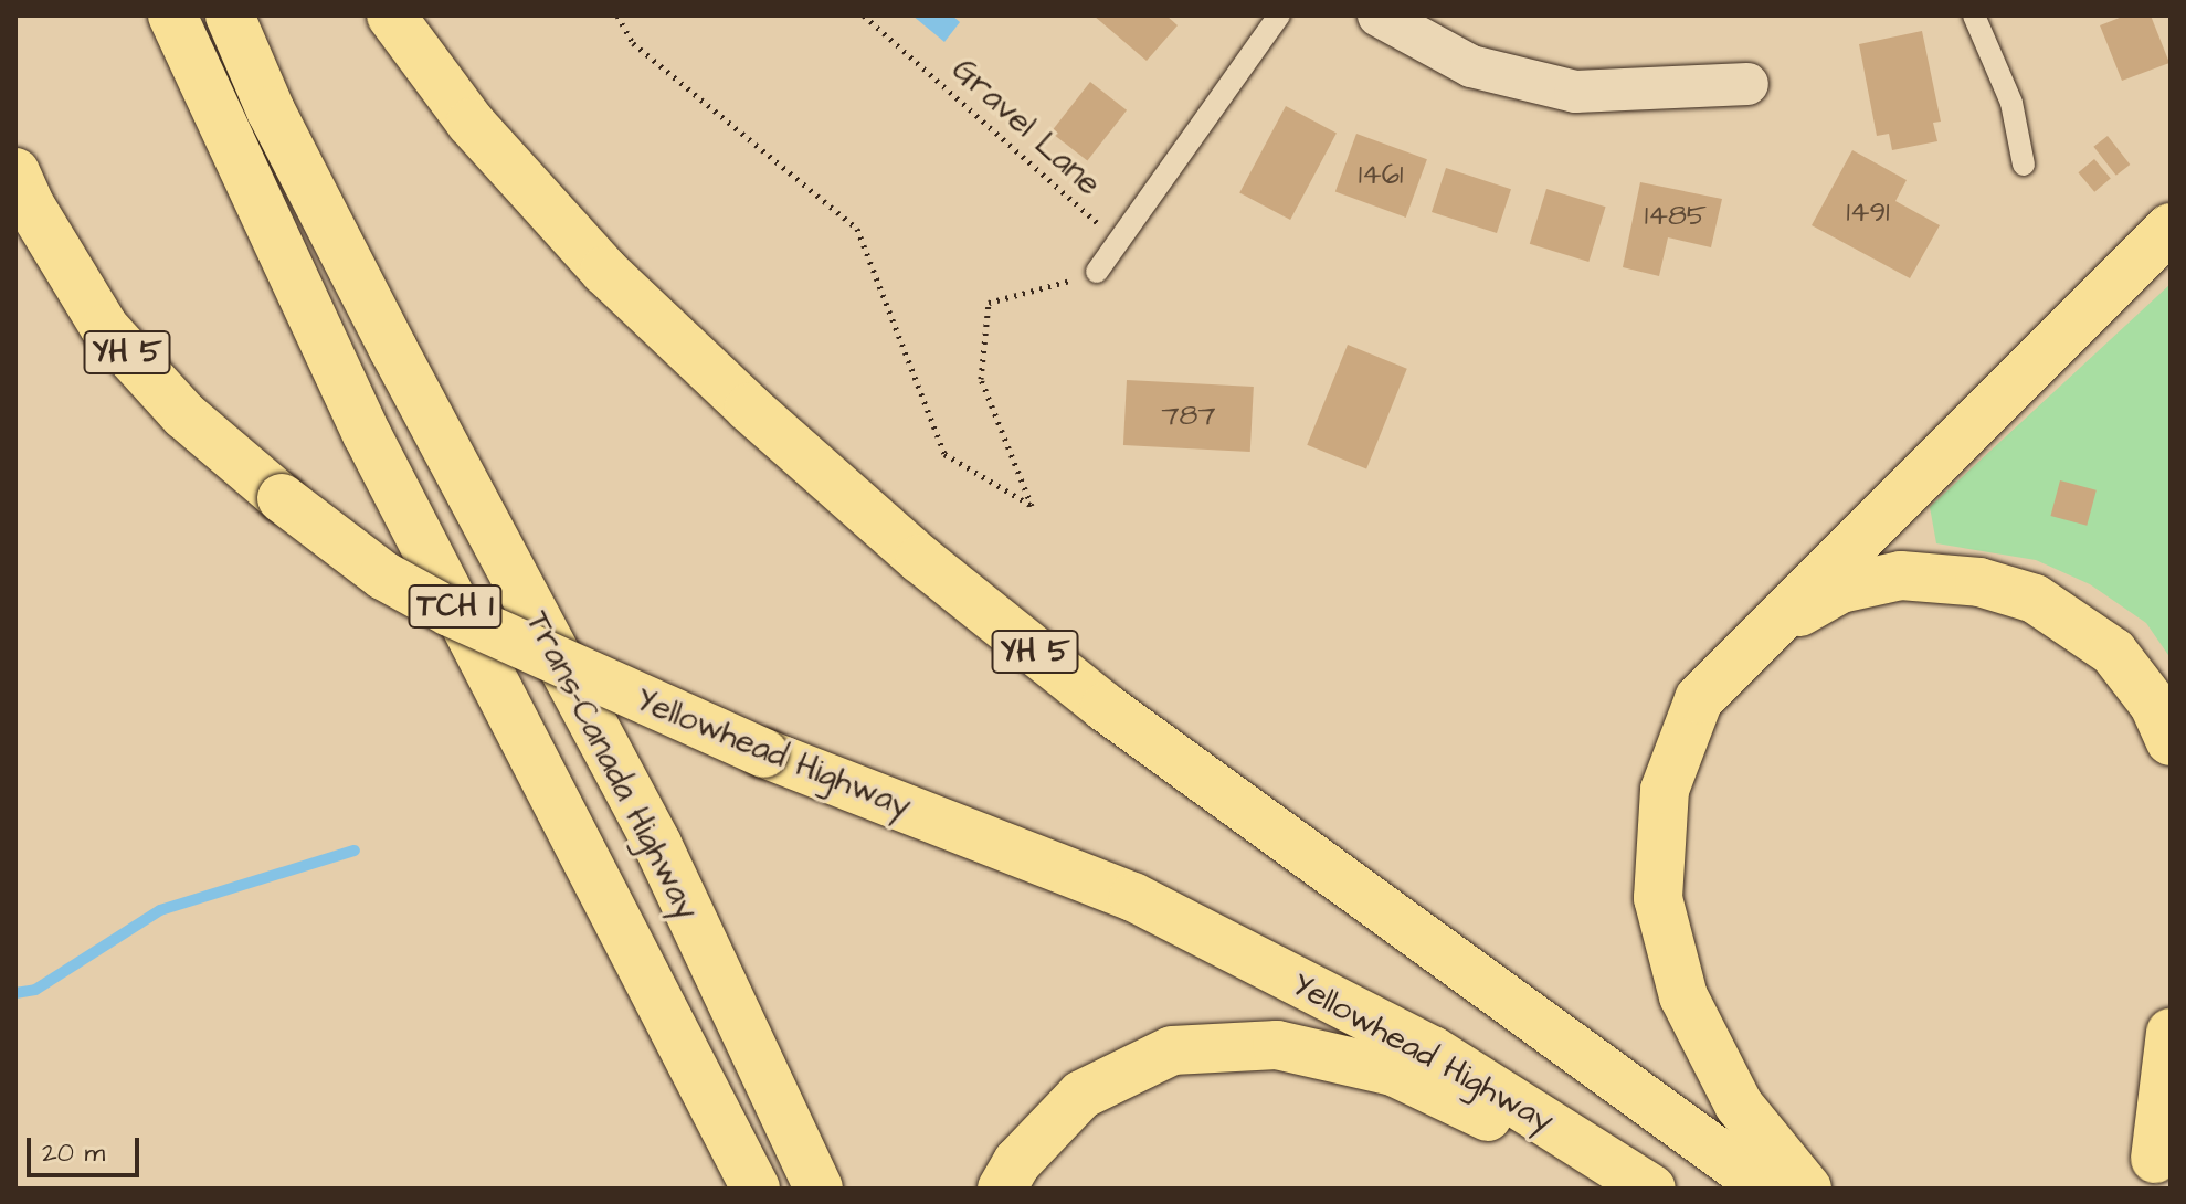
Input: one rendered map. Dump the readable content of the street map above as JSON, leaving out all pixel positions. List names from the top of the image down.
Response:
{
  "streets": {
    "highway": [
      "YH 5",
      "TCH 1",
      "Yellowhead Highway",
      "Trans-Canada Highway"
    ],
    "path": ["Gravel Lane"]
  },
  "house_numbers": [
    "1461",
    "1491",
    "1485",
    "787"
  ],
  "scale_bar": "20 m"
}
